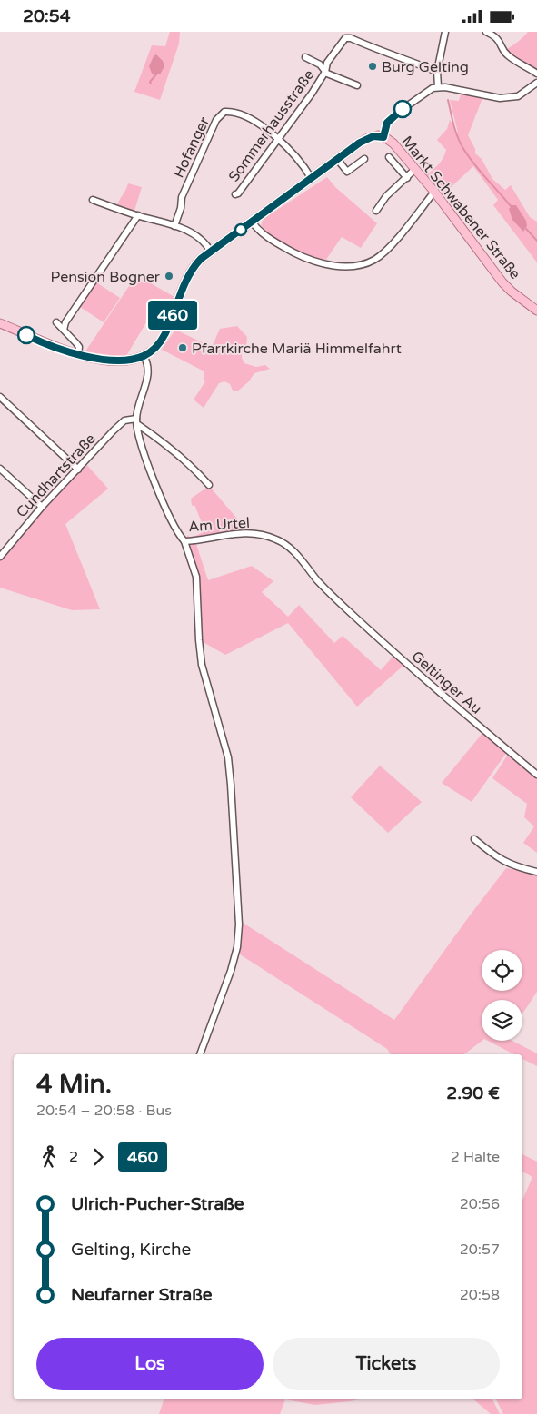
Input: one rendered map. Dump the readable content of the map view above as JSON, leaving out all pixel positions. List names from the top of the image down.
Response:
{
  "streets": {
    "main road": ["Markt Schwabener Straße"],
    "street": [
      "Sommerhausstraße",
      "Hofanger",
      "Cundhartstraße",
      "Am Urtel",
      "Geltinger Au"
    ]
  },
  "crossings": [
    ["Sommerhausstraße", "Hofanger"],
    ["Hofanger", "Markt Schwabener Straße"],
    ["Markt Schwabener Straße", "Am Urtel"],
    ["Cundhartstraße", "Am Urtel"],
    ["Am Urtel", "Geltinger Au"]
  ],
  "places": ["Burg Gelting", "Pension Bogner", "Pfarrkirche Mariä Himmelfahrt"],
  "lines": ["bus line 460"],
  "page": {
    "status": "20:54",
    "on_map": "460",
    "heading": ["4 Min.", "20:54 – 20:58 · Bus", "2.90 €"],
    "legs": ["2", "460", "2 Halte"],
    "list": [
      {
        "name": "Ulrich-Pucher-Straße",
        "value": "20:56"
      },
      {
        "name": "Gelting, Kirche",
        "value": "20:57"
      },
      {
        "name": "Neufarner Straße",
        "value": "20:58"
      }
    ],
    "buttons": ["Los", "Tickets"]
  }
}
